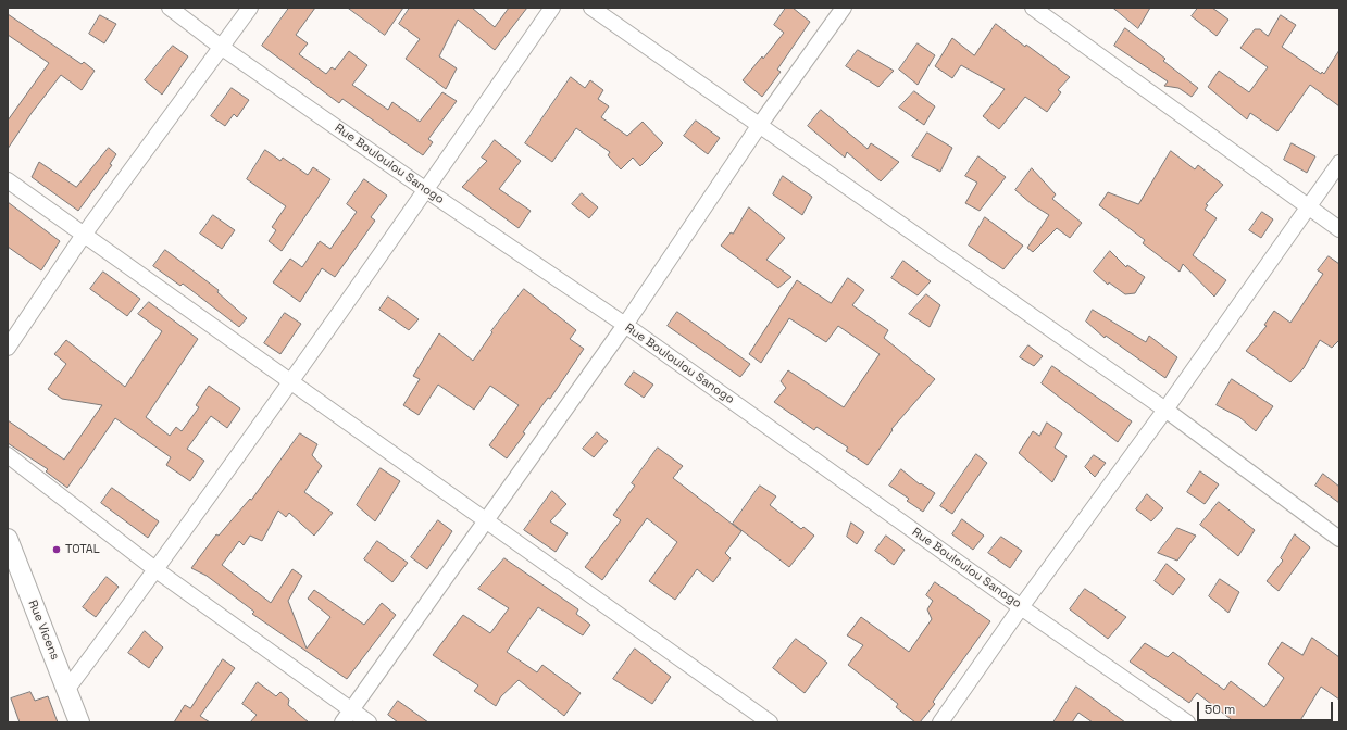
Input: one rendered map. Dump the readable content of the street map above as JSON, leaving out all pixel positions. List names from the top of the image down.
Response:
{
  "streets": {
    "street": ["Rue Bouloulou Sanogo", "Rue Vicens"]
  },
  "places": ["TOTAL"],
  "scale_bar": "50 m"
}
